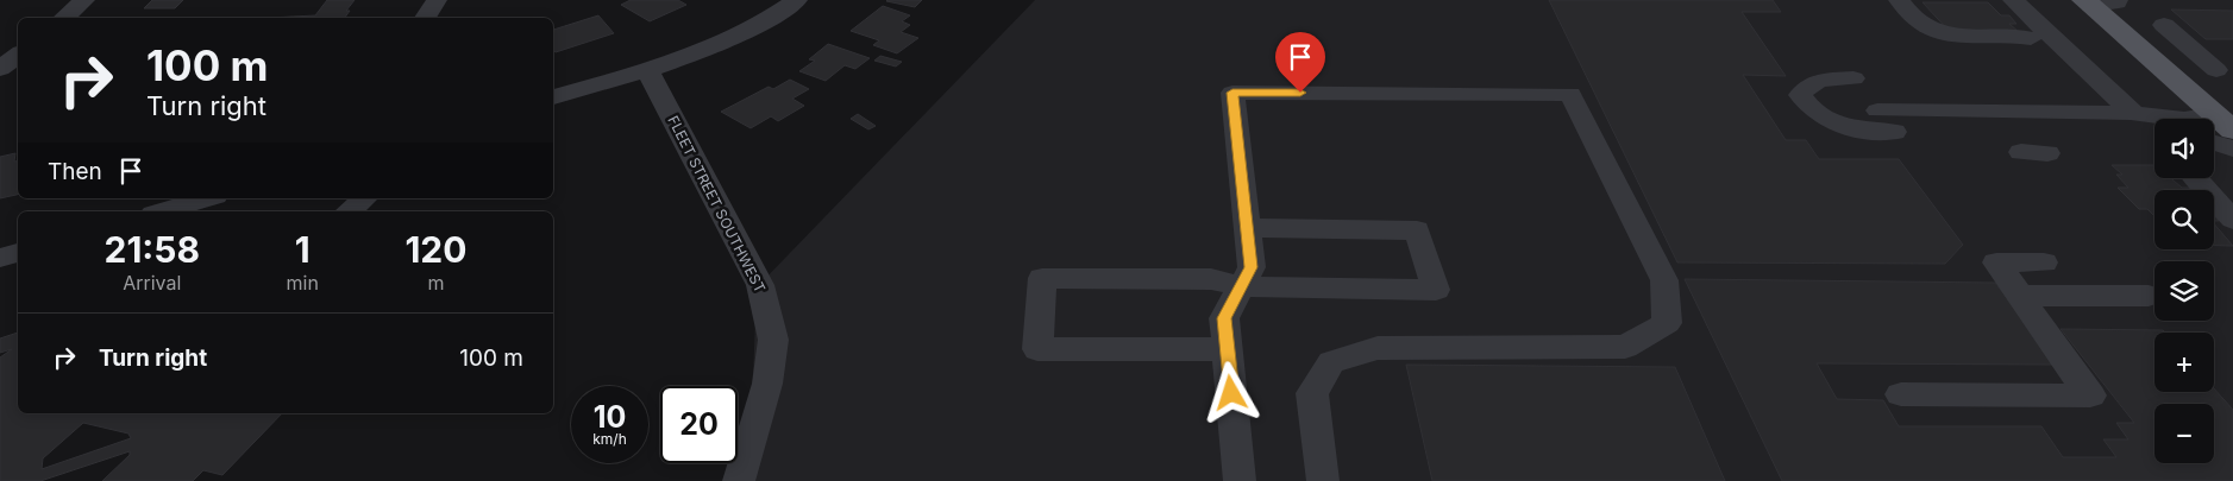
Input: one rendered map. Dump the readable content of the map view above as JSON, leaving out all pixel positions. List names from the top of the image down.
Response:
{
  "streets": {
    "street": ["FLEET STREET SOUTHWEST"]
  },
  "page": {
    "turn": ["100 m", "Turn right"],
    "map_buttons": ["+", "−"],
    "then": "Then",
    "eta": [
      "21:58",
      "Arrival",
      "1",
      "min",
      "120",
      "m"
    ],
    "list": [
      {
        "name": "Turn right",
        "value": "100 m"
      }
    ],
    "speed": "10 km/h",
    "limit": "20"
  }
}
